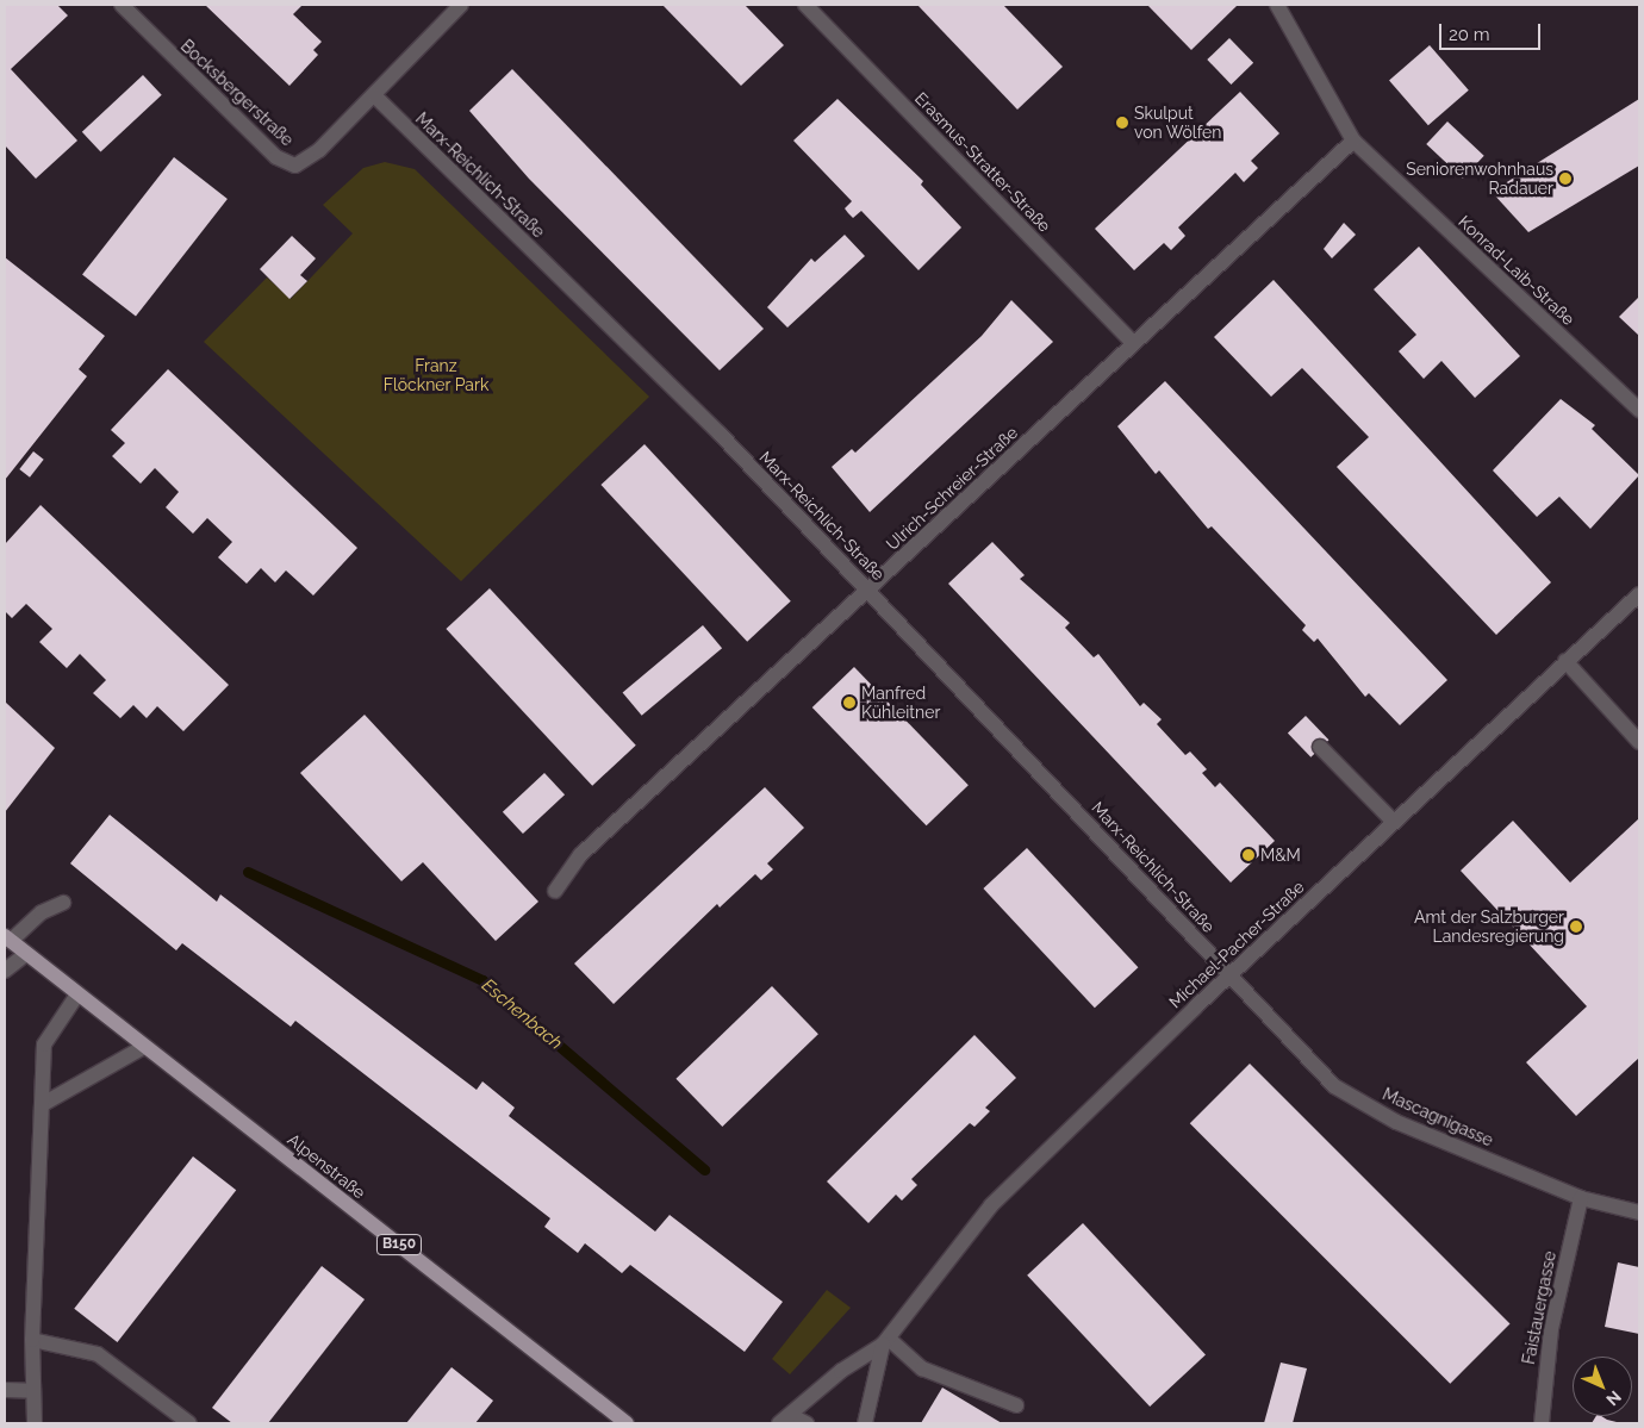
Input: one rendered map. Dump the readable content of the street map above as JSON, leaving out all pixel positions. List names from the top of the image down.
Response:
{
  "streets": {
    "main road": ["Alpenstraße", "B150"],
    "street": [
      "Bocksbergerstraße",
      "Erasmus-Stratter-Straße",
      "Marx-Reichlich-Straße",
      "Konrad-Laib-Straße",
      "Ulrich-Schreier-Straße",
      "Michael-Pacher-Straße",
      "Mascagnigasse",
      "Faistauergasse"
    ]
  },
  "crossings": [
    ["Bocksbergerstraße", "Marx-Reichlich-Straße"],
    ["Erasmus-Stratter-Straße", "Ulrich-Schreier-Straße"],
    ["Marx-Reichlich-Straße", "Ulrich-Schreier-Straße"],
    ["Marx-Reichlich-Straße", "Michael-Pacher-Straße"],
    ["Marx-Reichlich-Straße", "Mascagnigasse"],
    ["Konrad-Laib-Straße", "Ulrich-Schreier-Straße"],
    ["Michael-Pacher-Straße", "Mascagnigasse"],
    ["Mascagnigasse", "Faistauergasse"]
  ],
  "water": ["Eschenbach"],
  "parks": ["Franz Flöckner Park"],
  "places": [
    "Skulput von Wölfen",
    "Seniorenwohnhaus Radauer",
    "Manfred Kühleitner",
    "M&M",
    "Amt der Salzburger Landesregierung"
  ],
  "scale_bar": "20 m",
  "north": "bottom right"
}
